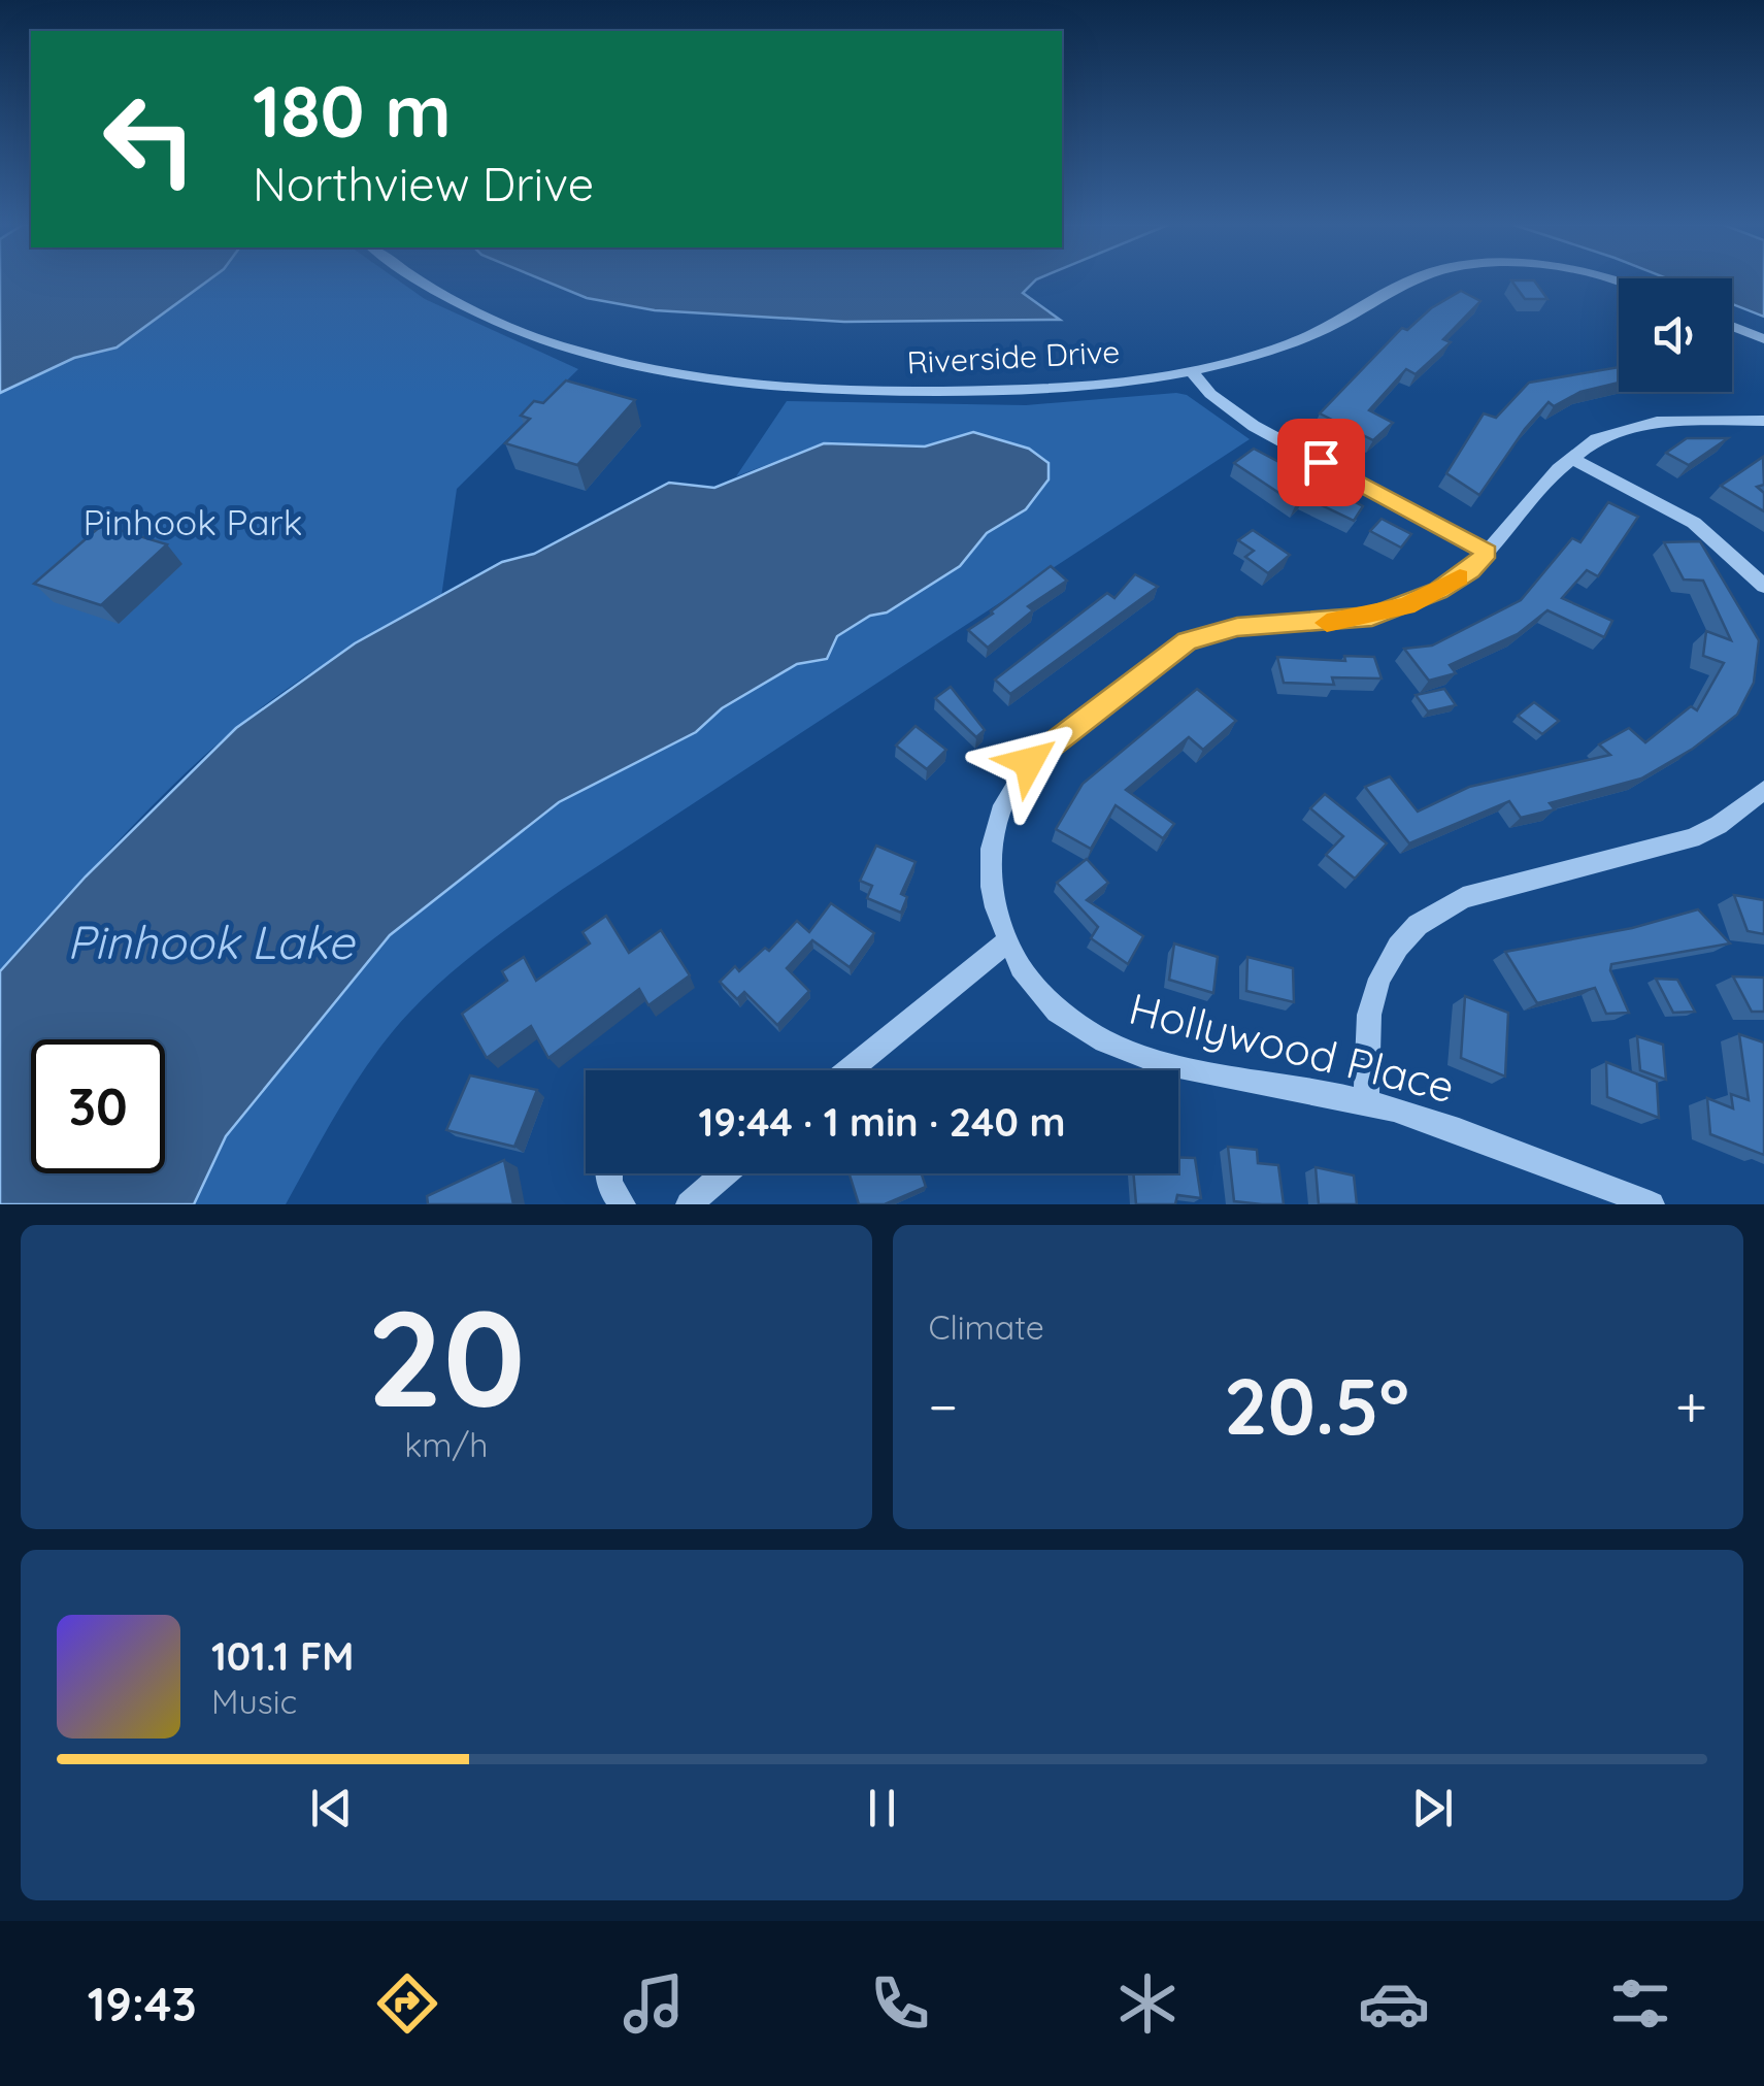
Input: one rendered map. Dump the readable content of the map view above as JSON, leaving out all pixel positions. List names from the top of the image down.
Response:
{
  "streets": {
    "street": ["Riverside Drive", "Hollywood Place"]
  },
  "water": ["Pinhook Lake"],
  "parks": ["Pinhook Park"],
  "page": {
    "turn": ["180 m", "Northview Drive"],
    "limit": "30",
    "trip": "19:44 · 1 min · 240 m",
    "tile": [
      ["20", "km/h"],
      "Climate"
    ],
    "heat": ["−", "20.5°", "+"],
    "song": ["101.1 FM", "Music"],
    "tabs": "19:43"
  }
}
